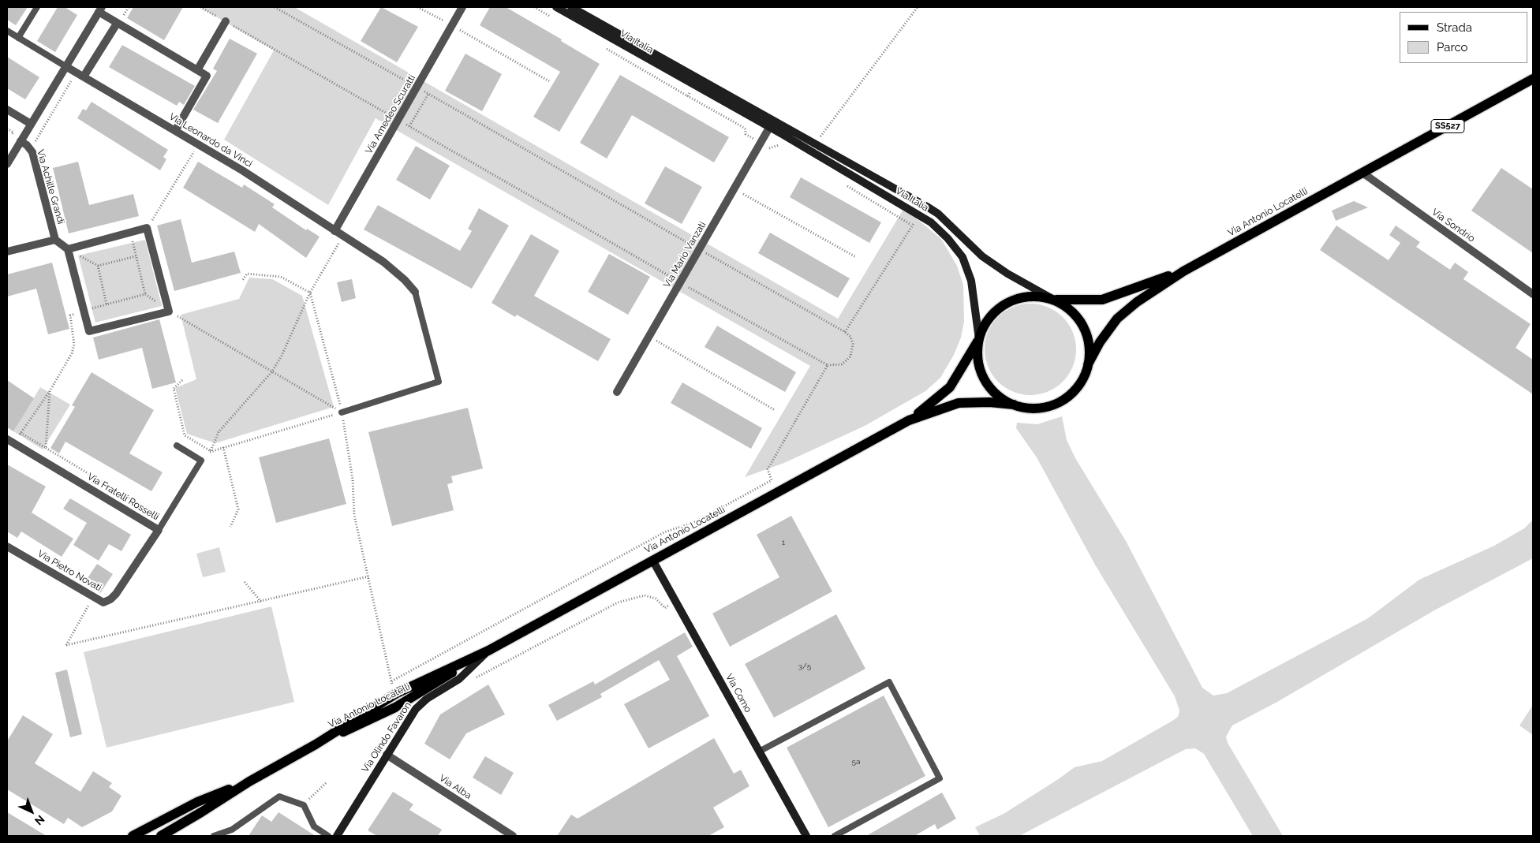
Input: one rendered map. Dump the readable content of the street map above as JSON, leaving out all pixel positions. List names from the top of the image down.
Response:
{
  "streets": {
    "main road": ["SS527", "Via Antonio Locatelli"],
    "street": [
      "Via Italia",
      "Via Amedeo Scuratti",
      "Via Leonardo da Vinci",
      "Via Achille Grandi",
      "Via Sondrio",
      "Via Mario Vanzati",
      "Via Fratelli Rosselli",
      "Via Pietro Novati",
      "Via Como",
      "Via Olindo Favaron",
      "Via Alba"
    ]
  },
  "crossings": [
    ["Via Italia", "Via Antonio Locatelli"],
    ["Via Italia", "Via Mario Vanzati"],
    ["Via Amedeo Scuratti", "Via Leonardo da Vinci"],
    ["SS527", "Via Antonio Locatelli"],
    ["SS527", "Via Sondrio"],
    ["Via Antonio Locatelli", "Via Sondrio"],
    ["Via Antonio Locatelli", "Via Como"],
    ["Via Antonio Locatelli", "Via Olindo Favaron"],
    ["Via Fratelli Rosselli", "Via Pietro Novati"],
    ["Via Olindo Favaron", "Via Alba"]
  ],
  "house_numbers": ["1", "3/5", "5a"],
  "legend": ["Strada", "Parco"],
  "north": "bottom right"
}
